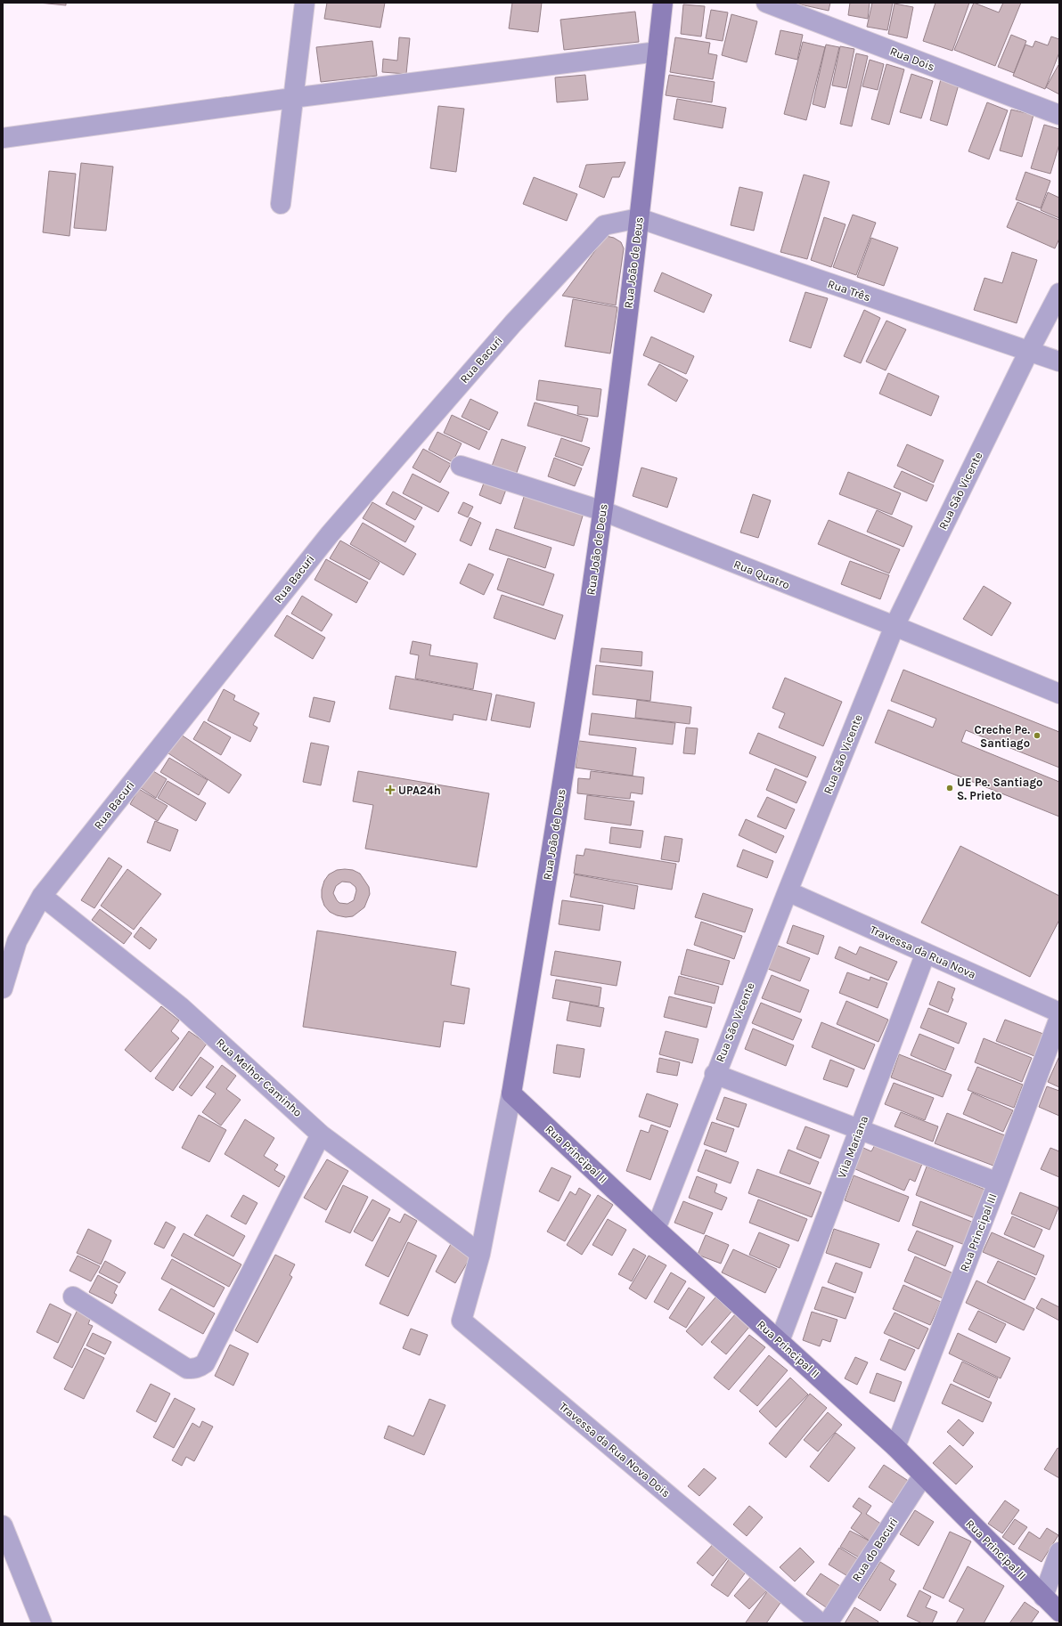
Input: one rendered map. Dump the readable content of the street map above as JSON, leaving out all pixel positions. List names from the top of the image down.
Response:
{
  "streets": {
    "street": [
      "Rua Dois",
      "Rua João de Deus",
      "Rua Três",
      "Rua Bacuri",
      "Rua São Vicente",
      "Rua Quatro",
      "Travessa da Rua Nova",
      "Rua Melhor Caminho",
      "Vila Mariana",
      "Rua Principal II",
      "Rua Principal III",
      "Travessa da Rua Nova Dois",
      "Rua do Bacuri"
    ]
  },
  "crossings": [
    ["Rua João de Deus", "Rua Três"],
    ["Rua João de Deus", "Rua Bacuri"],
    ["Rua João de Deus", "Rua Quatro"],
    ["Rua João de Deus", "Rua Principal II"],
    ["Rua Três", "Rua Bacuri"],
    ["Rua Três", "Rua São Vicente"],
    ["Rua Bacuri", "Rua Melhor Caminho"],
    ["Rua São Vicente", "Rua Quatro"],
    ["Rua São Vicente", "Travessa da Rua Nova"],
    ["Rua São Vicente", "Rua Principal II"],
    ["Travessa da Rua Nova", "Vila Mariana"],
    ["Rua Melhor Caminho", "Travessa da Rua Nova Dois"],
    ["Vila Mariana", "Rua Principal II"],
    ["Rua Principal II", "Rua Principal III"],
    ["Rua Principal II", "Rua do Bacuri"]
  ],
  "places": {
    "other": ["Creche Pe. Santiago", "UE Pe. Santiago S. Prieto"],
    "health": ["UPA24h"]
  }
}
